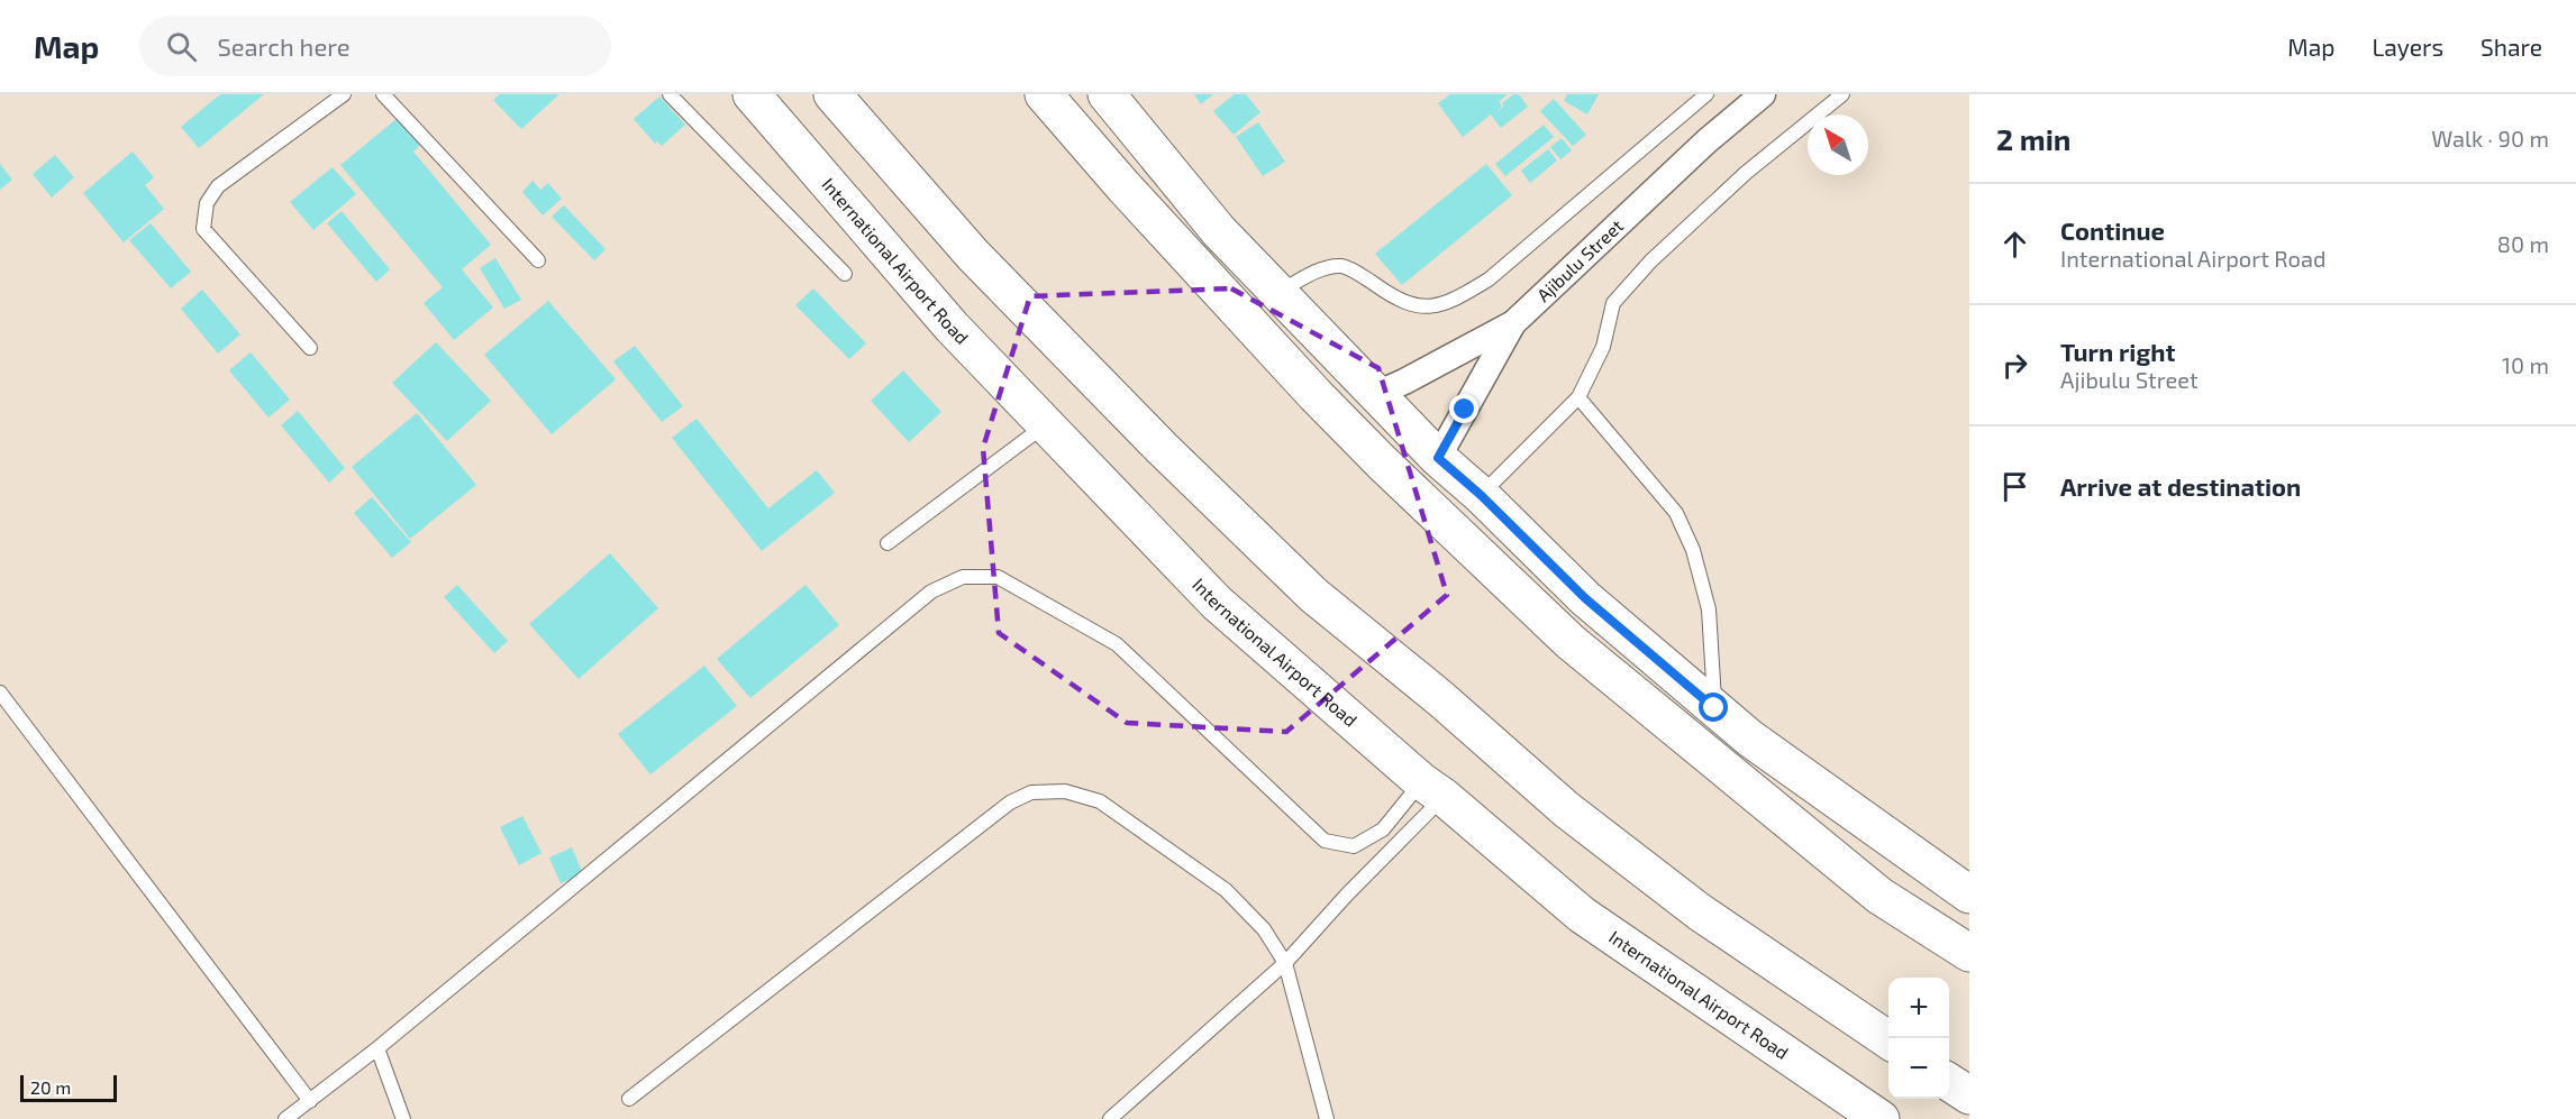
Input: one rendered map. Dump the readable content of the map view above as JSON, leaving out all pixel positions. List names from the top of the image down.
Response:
{
  "streets": {
    "main road": ["International Airport Road"],
    "street": ["Ajibulu Street"]
  },
  "scale_bar": "20 m",
  "north": "top left",
  "page": {
    "header": "Map",
    "search": "Search here",
    "nav": ["Map", "Layers", "Share"],
    "heading": ["2 min", "Walk · 90 m"],
    "list": [
      ["Continue", "International Airport Road", "80 m"],
      ["Turn right", "Ajibulu Street", "10 m"],
      "Arrive at destination"
    ],
    "map_buttons": ["+", "−"],
    "scale": "20 m"
  }
}
